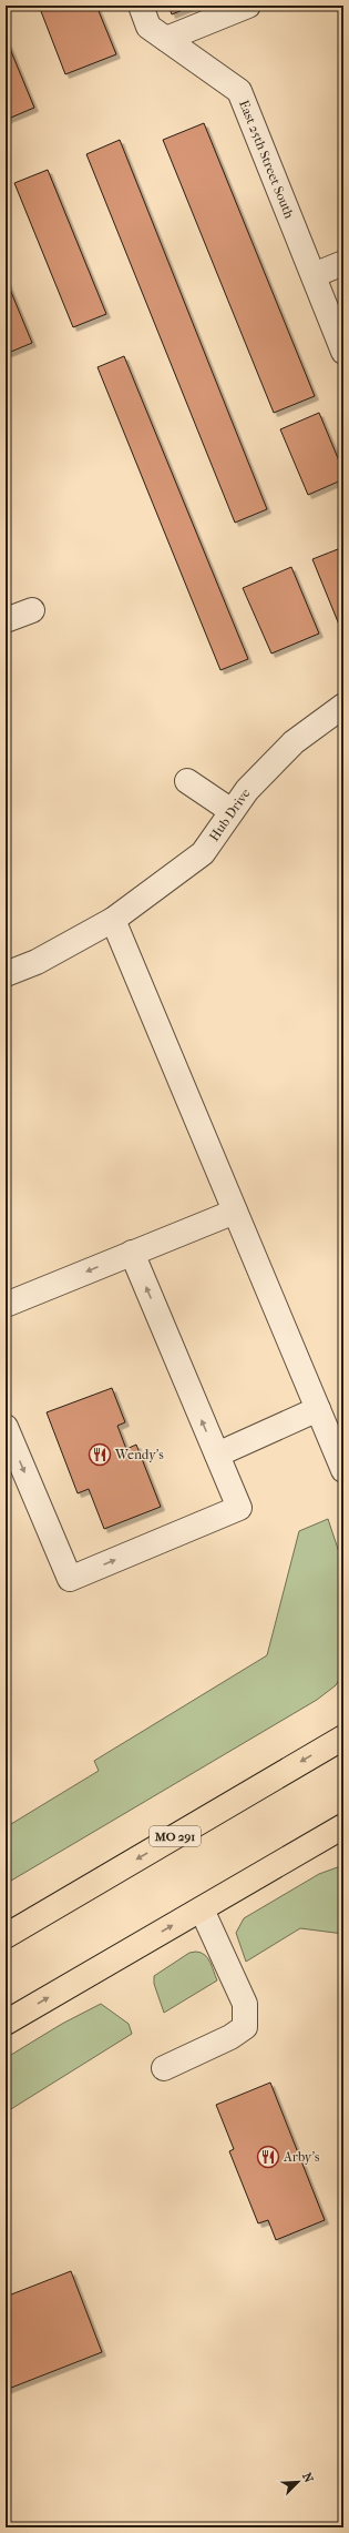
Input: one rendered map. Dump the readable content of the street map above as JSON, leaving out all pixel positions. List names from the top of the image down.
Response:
{
  "streets": {
    "highway": ["MO 291"],
    "street": ["East 25th Street South", "Hub Drive"]
  },
  "places": {
    "restaurant": ["Wendy's", "Arby's"]
  },
  "north": "top right"
}
